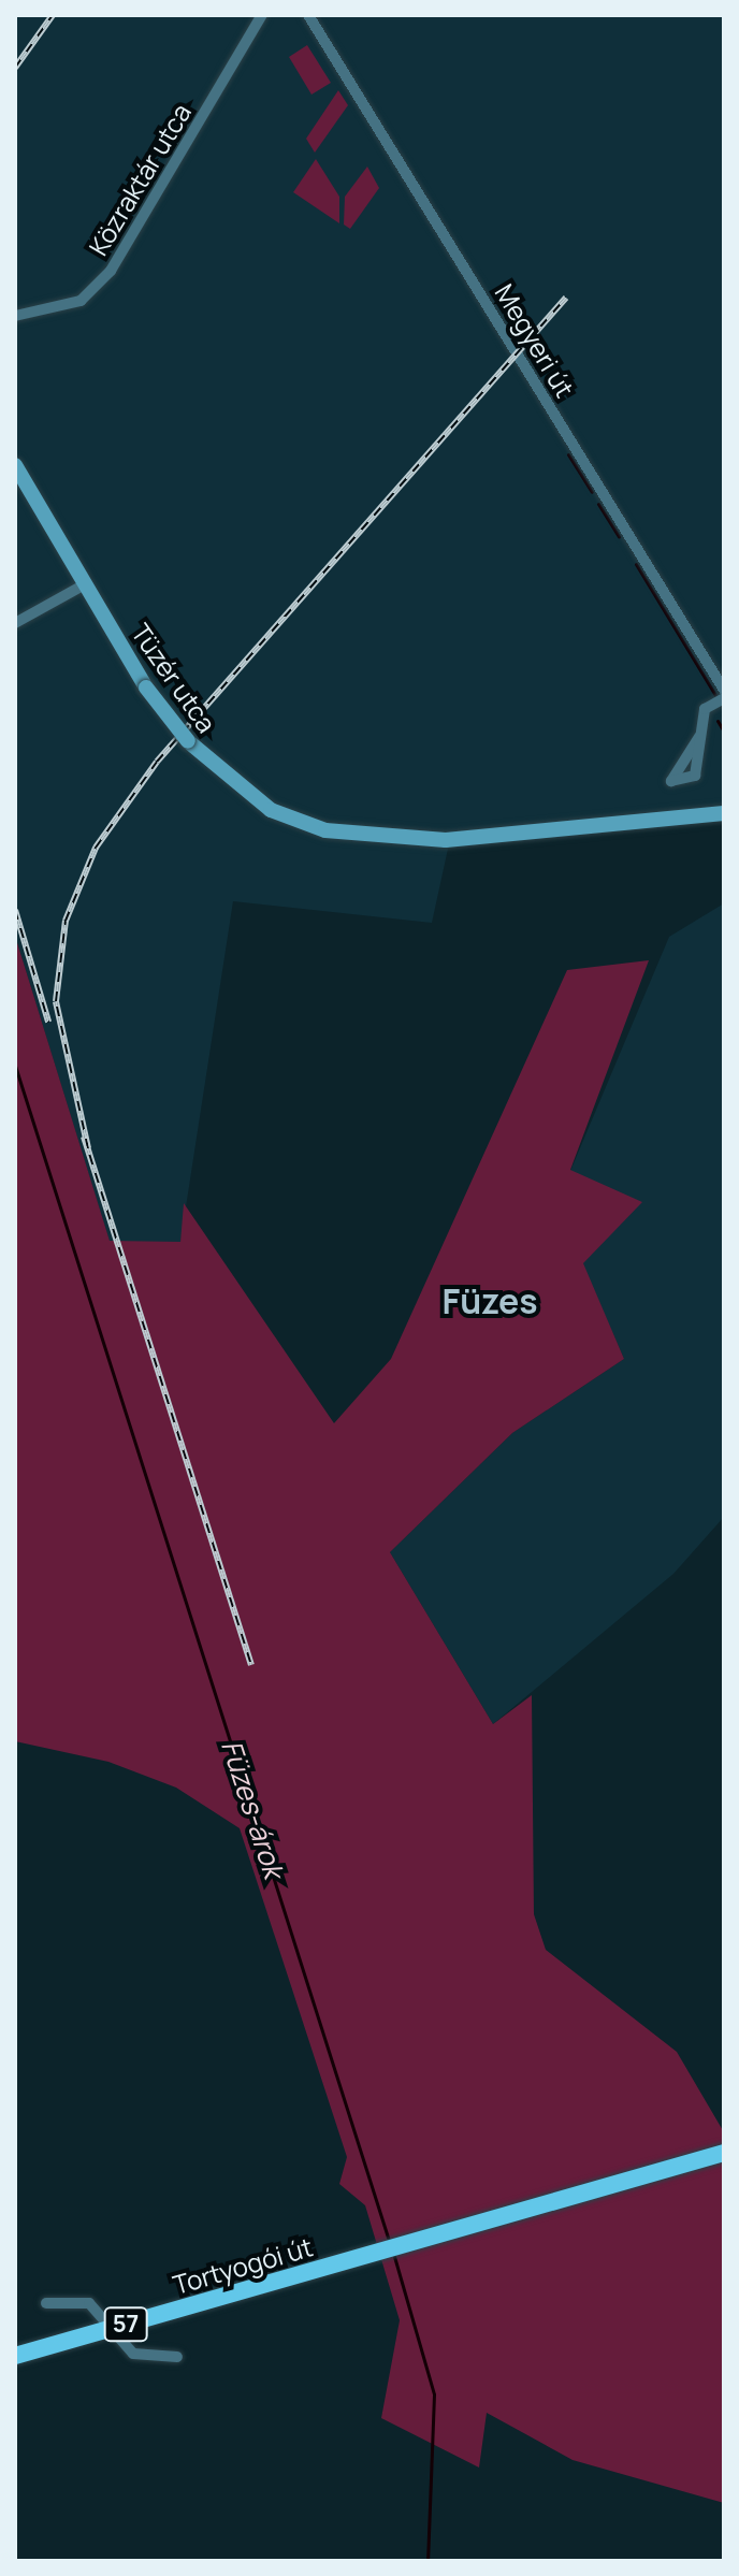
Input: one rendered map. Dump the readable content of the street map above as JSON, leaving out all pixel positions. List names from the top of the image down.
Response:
{
  "streets": {
    "main road": ["Tortyogói út", "57"],
    "street": ["Közraktár utca", "Megyeri út", "Tüzér utca"]
  },
  "districts": ["Füzes"],
  "water": ["Füzes-árok"]
}
